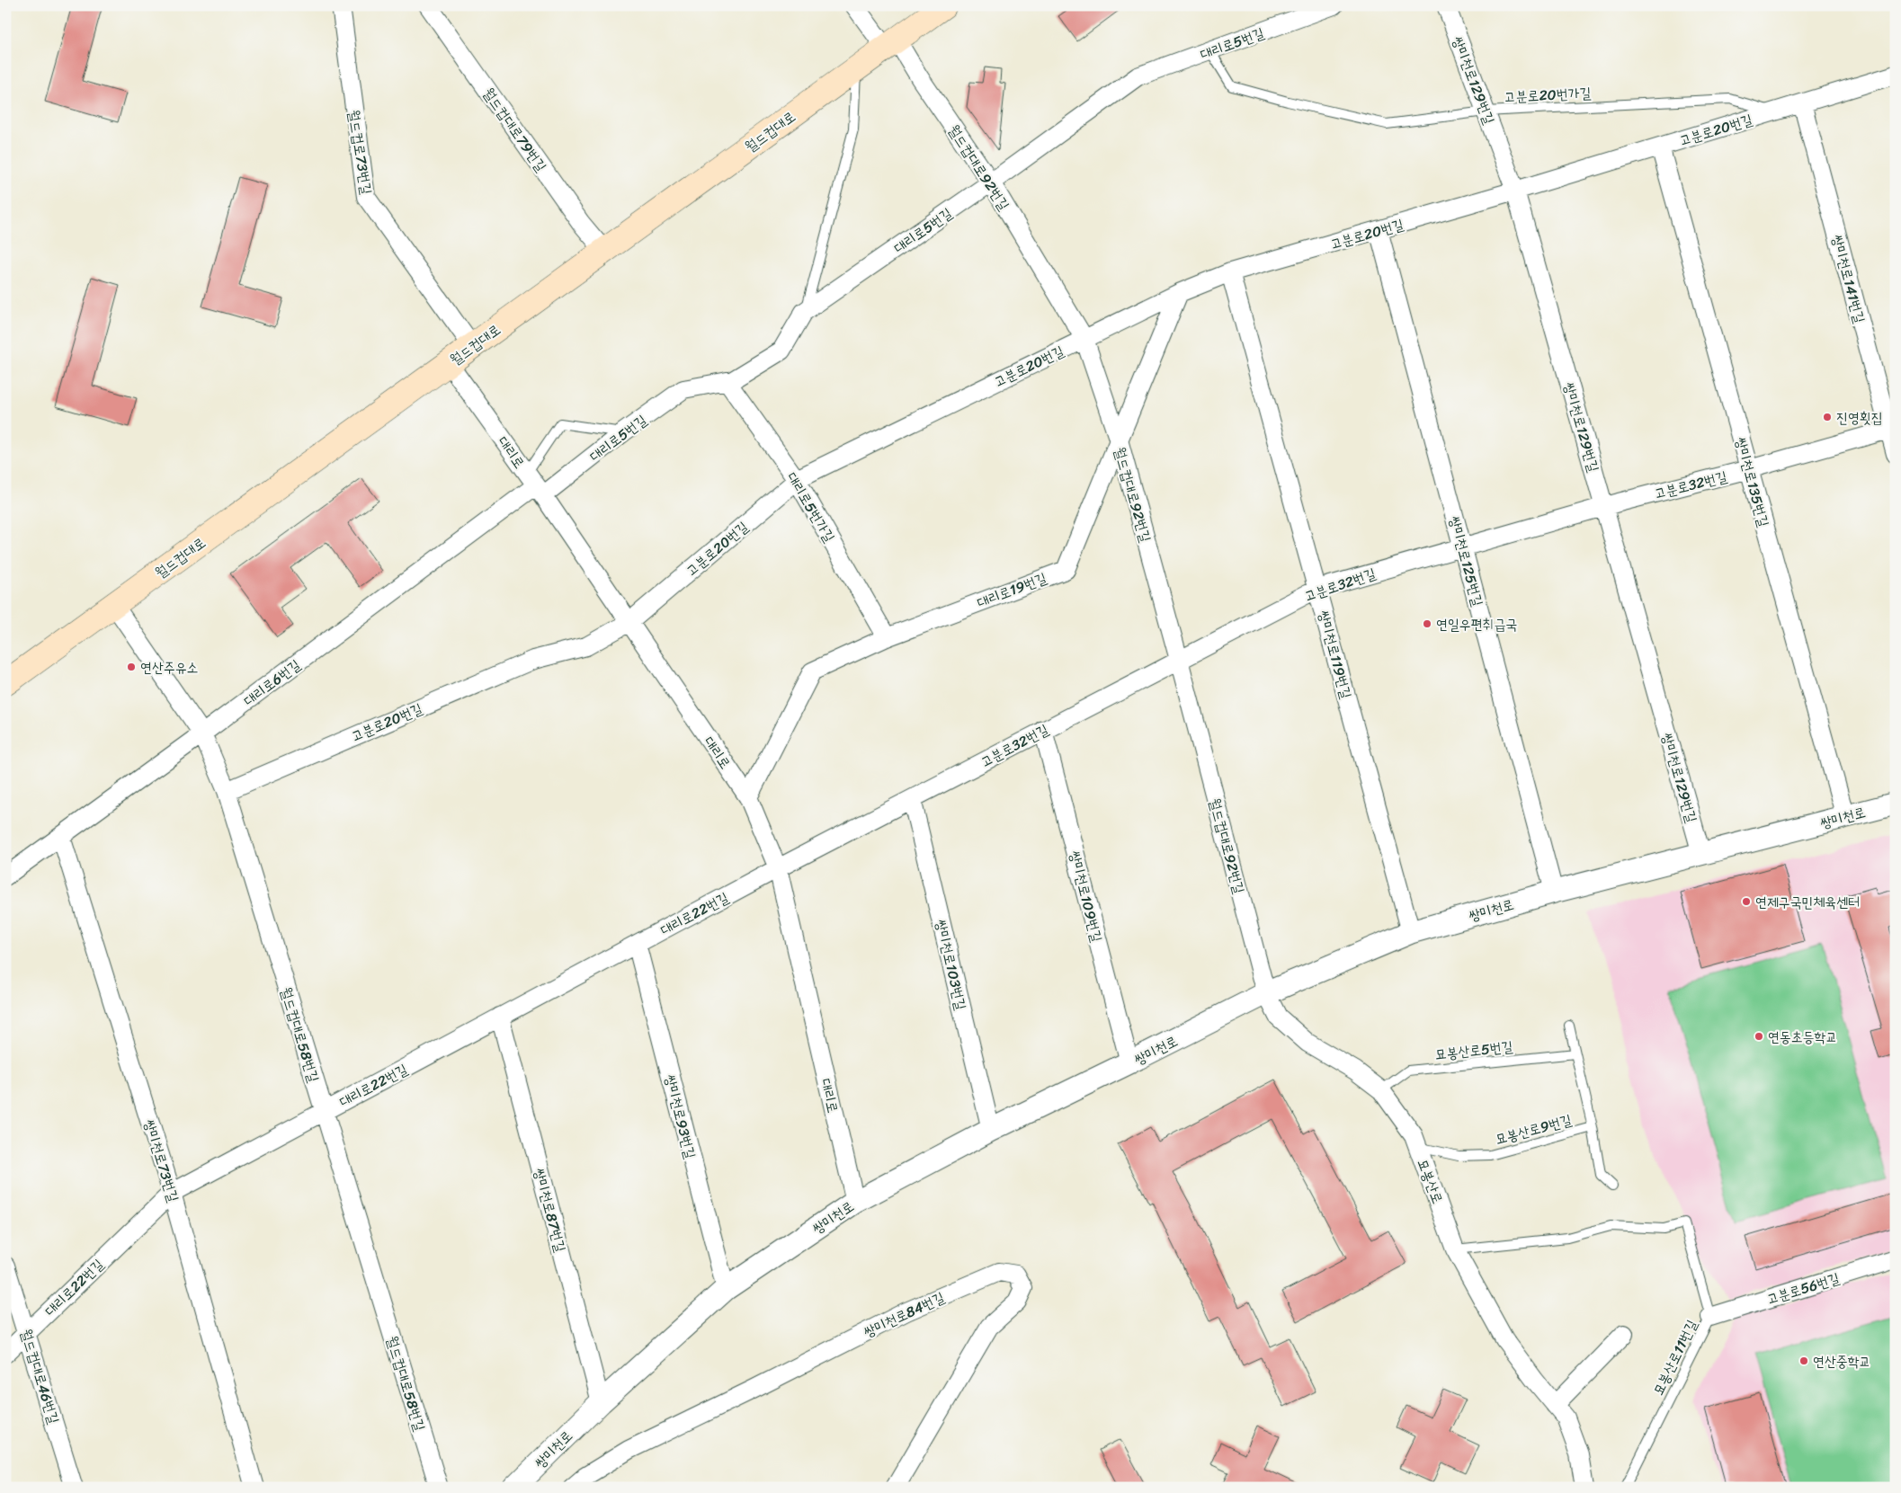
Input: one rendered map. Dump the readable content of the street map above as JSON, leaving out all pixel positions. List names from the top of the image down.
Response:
{
  "streets": {
    "main road": ["월드컵대로"],
    "street": [
      "대리로5번길",
      "쌍미천로129번길",
      "월드컵대로79번길",
      "고분로20번길",
      "월드컵로73번길",
      "월드컵대로92번길",
      "쌍미천로141번길",
      "대리로",
      "쌍미천로135번길",
      "고분로32번길",
      "대리로5번가길",
      "쌍미천로125번길",
      "대리로19번길",
      "쌍미천로119번길",
      "대리로6번길",
      "쌍미천로",
      "쌍미천로109번길",
      "대리로22번길",
      "쌍미천로103번길",
      "월드컵대로58번길",
      "쌍미천로93번길",
      "쌍미천로73번길",
      "묘봉산로",
      "쌍미천로87번길",
      "고분로56번길",
      "쌍미천로84번길",
      "월드컵대로46번길"
    ],
    "lane": [
      "고분로20번가길",
      "묘봉산로5번길",
      "묘봉산로9번길",
      "묘봉산로11번길"
    ]
  },
  "crossings": [
    ["대리로5번길", "고분로20번가길"],
    ["대리로5번길", "월드컵대로92번길"],
    ["대리로5번길", "대리로"],
    ["대리로5번길", "대리로5번가길"],
    ["대리로5번길", "대리로6번길"],
    ["쌍미천로129번길", "고분로20번가길"],
    ["쌍미천로129번길", "고분로20번길"],
    ["쌍미천로129번길", "고분로32번길"],
    ["쌍미천로129번길", "쌍미천로"],
    ["고분로20번가길", "고분로20번길"],
    ["월드컵대로79번길", "월드컵대로"],
    ["고분로20번길", "월드컵대로92번길"],
    ["고분로20번길", "쌍미천로141번길"],
    ["고분로20번길", "대리로"],
    ["고분로20번길", "쌍미천로135번길"],
    ["고분로20번길", "대리로5번가길"],
    ["고분로20번길", "쌍미천로125번길"],
    ["고분로20번길", "대리로19번길"],
    ["고분로20번길", "쌍미천로119번길"],
    ["고분로20번길", "월드컵대로58번길"],
    ["월드컵대로", "월드컵로73번길"],
    ["월드컵대로", "월드컵대로92번길"],
    ["월드컵대로", "대리로"],
    ["월드컵대로", "월드컵대로58번길"],
    ["월드컵대로92번길", "고분로32번길"],
    ["월드컵대로92번길", "대리로19번길"],
    ["월드컵대로92번길", "쌍미천로"],
    ["월드컵대로92번길", "묘봉산로"],
    ["쌍미천로141번길", "고분로32번길"],
    ["대리로", "고분로32번길"],
    ["대리로", "대리로19번길"],
    ["대리로", "대리로6번길"],
    ["대리로", "쌍미천로"],
    ["대리로", "대리로22번길"],
    ["쌍미천로135번길", "고분로32번길"],
    ["쌍미천로135번길", "쌍미천로"],
    ["고분로32번길", "쌍미천로125번길"],
    ["고분로32번길", "쌍미천로119번길"],
    ["고분로32번길", "쌍미천로109번길"],
    ["고분로32번길", "대리로22번길"],
    ["고분로32번길", "쌍미천로103번길"],
    ["대리로5번가길", "대리로19번길"],
    ["쌍미천로125번길", "쌍미천로"],
    ["쌍미천로119번길", "쌍미천로"],
    ["대리로6번길", "월드컵대로58번길"],
    ["대리로6번길", "쌍미천로73번길"],
    ["쌍미천로", "쌍미천로109번길"],
    ["쌍미천로", "쌍미천로103번길"],
    ["쌍미천로", "쌍미천로93번길"],
    ["쌍미천로", "묘봉산로"],
    ["쌍미천로", "쌍미천로87번길"],
    ["대리로22번길", "월드컵대로58번길"],
    ["대리로22번길", "쌍미천로93번길"],
    ["대리로22번길", "쌍미천로73번길"],
    ["대리로22번길", "쌍미천로87번길"],
    ["대리로22번길", "월드컵대로46번길"],
    ["묘봉산로5번길", "묘봉산로"],
    ["묘봉산로9번길", "묘봉산로"],
    ["묘봉산로", "묘봉산로11번길"],
    ["고분로56번길", "묘봉산로11번길"]
  ],
  "places": [
    "진영횟집",
    "연일우편취급국",
    "연산주유소",
    "연제구국민체육센터",
    "연동초등학교",
    "연산중학교"
  ]
}
